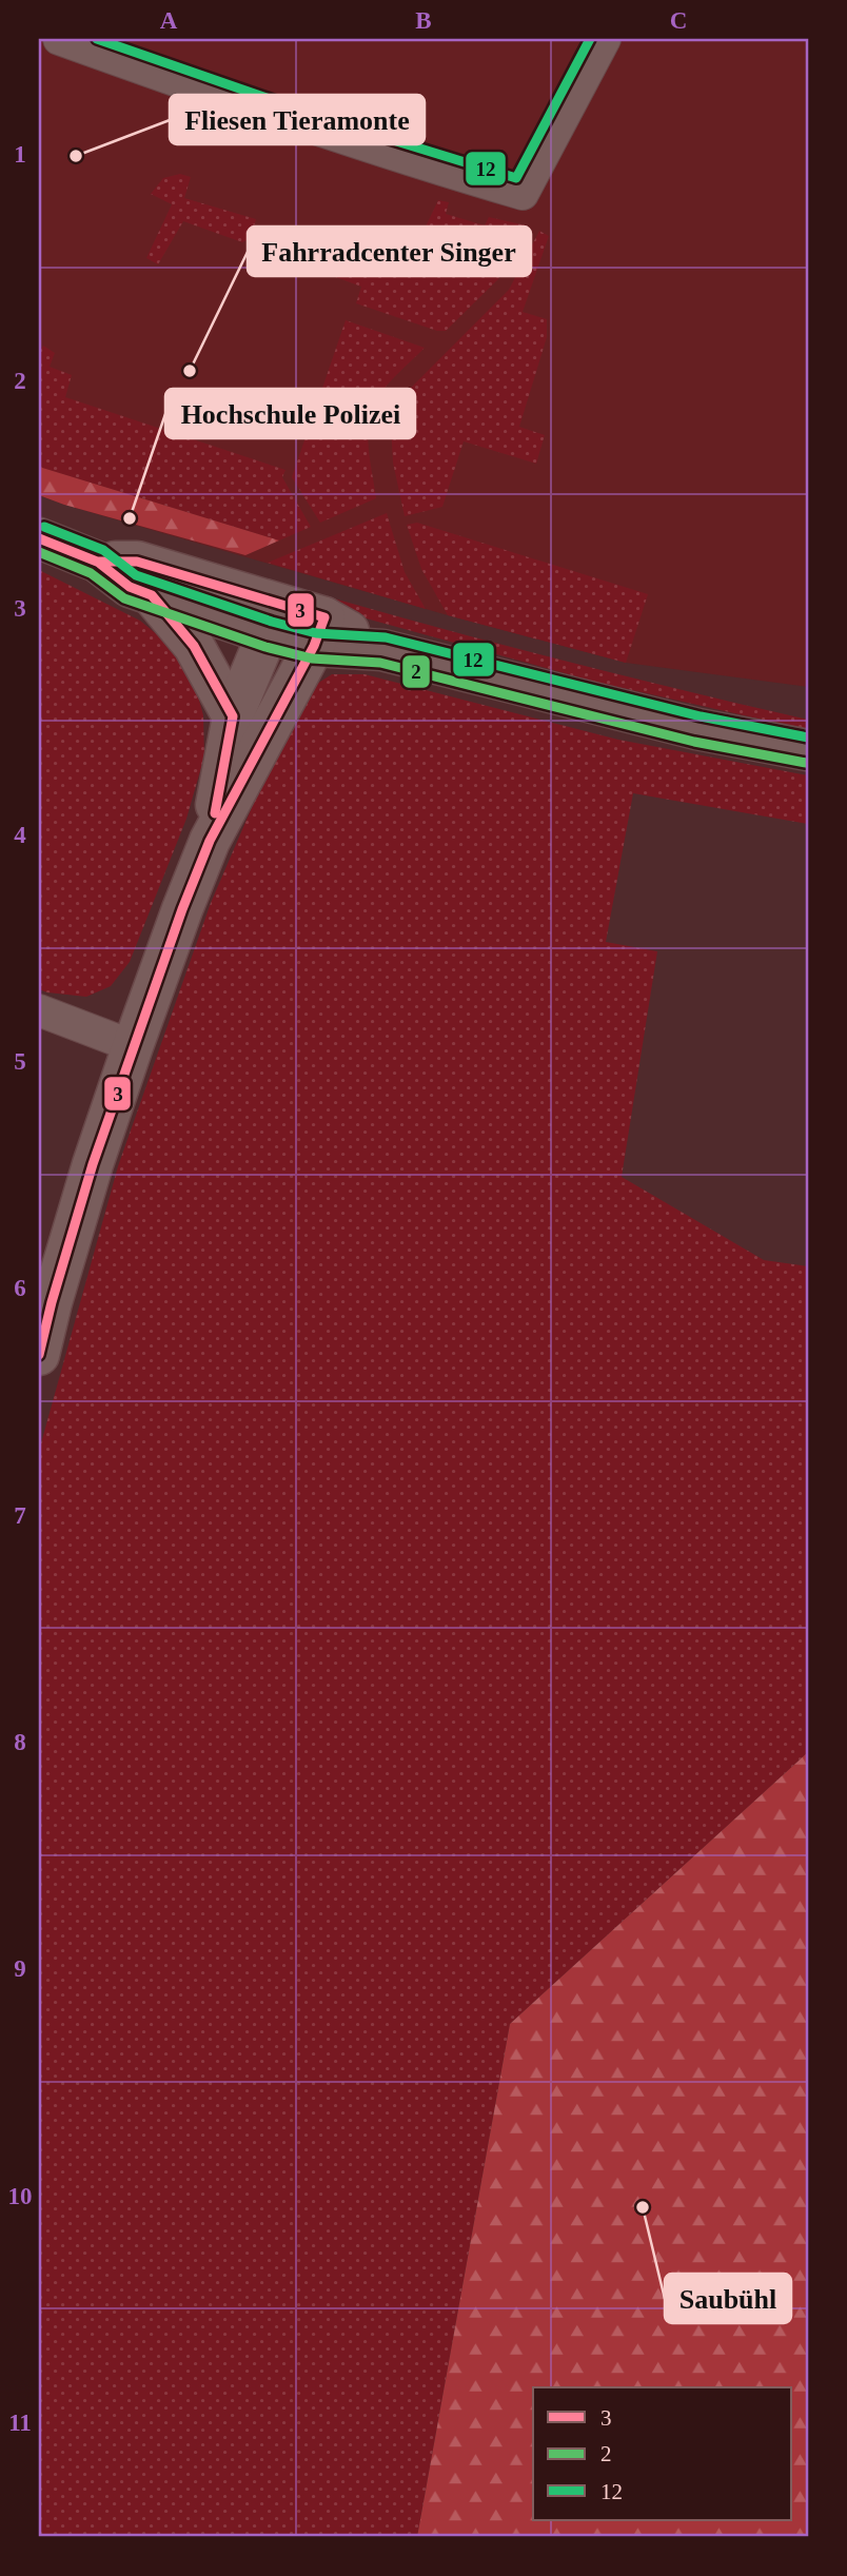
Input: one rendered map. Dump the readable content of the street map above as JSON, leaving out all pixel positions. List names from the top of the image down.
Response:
{
  "places": [
    "Fliesen Tieramonte",
    "Fahrradcenter Singer",
    "Hochschule Polizei",
    "Saubühl"
  ],
  "lines": ["transit line 12", "transit line 3", "transit line 2"],
  "legend": ["3", "2", "12"],
  "grid": {
    "columns": ["A", "B", "C"],
    "rows": [
      "1",
      "2",
      "3",
      "4",
      "5",
      "6",
      "7",
      "8",
      "9",
      "10",
      "11"
    ]
  }
}
